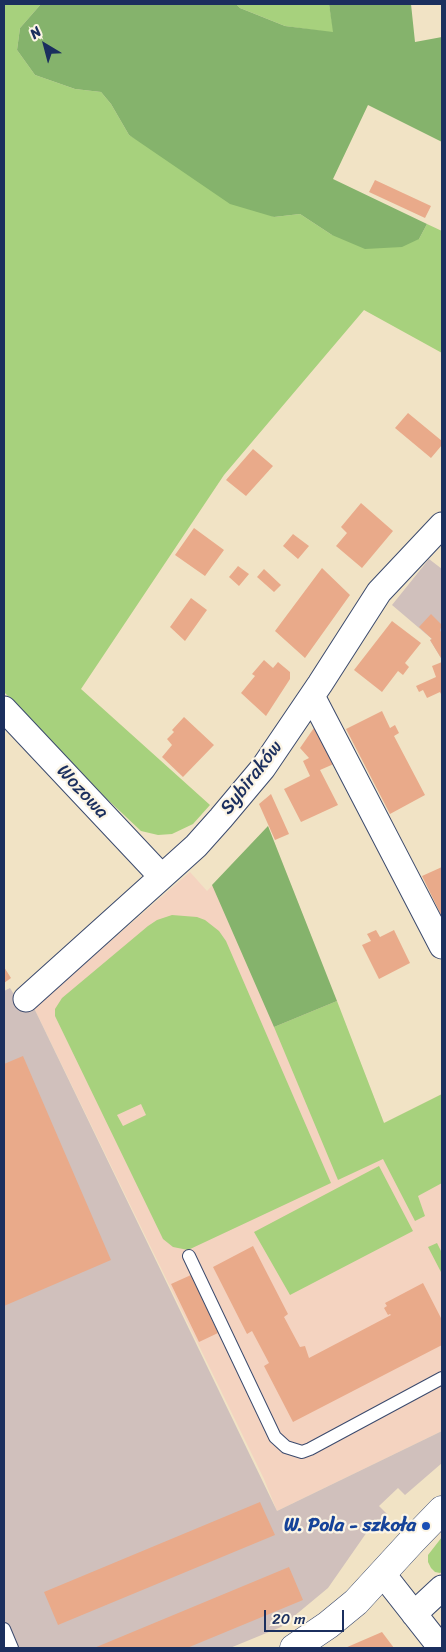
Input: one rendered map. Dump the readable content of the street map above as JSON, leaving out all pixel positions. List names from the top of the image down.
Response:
{
  "streets": {
    "street": ["Sybiraków", "Wozowa"]
  },
  "crossings": [
    ["Sybiraków", "Wozowa"]
  ],
  "places": ["W. Pola - szkoła"],
  "scale_bar": "20 m",
  "north": "top left"
}
